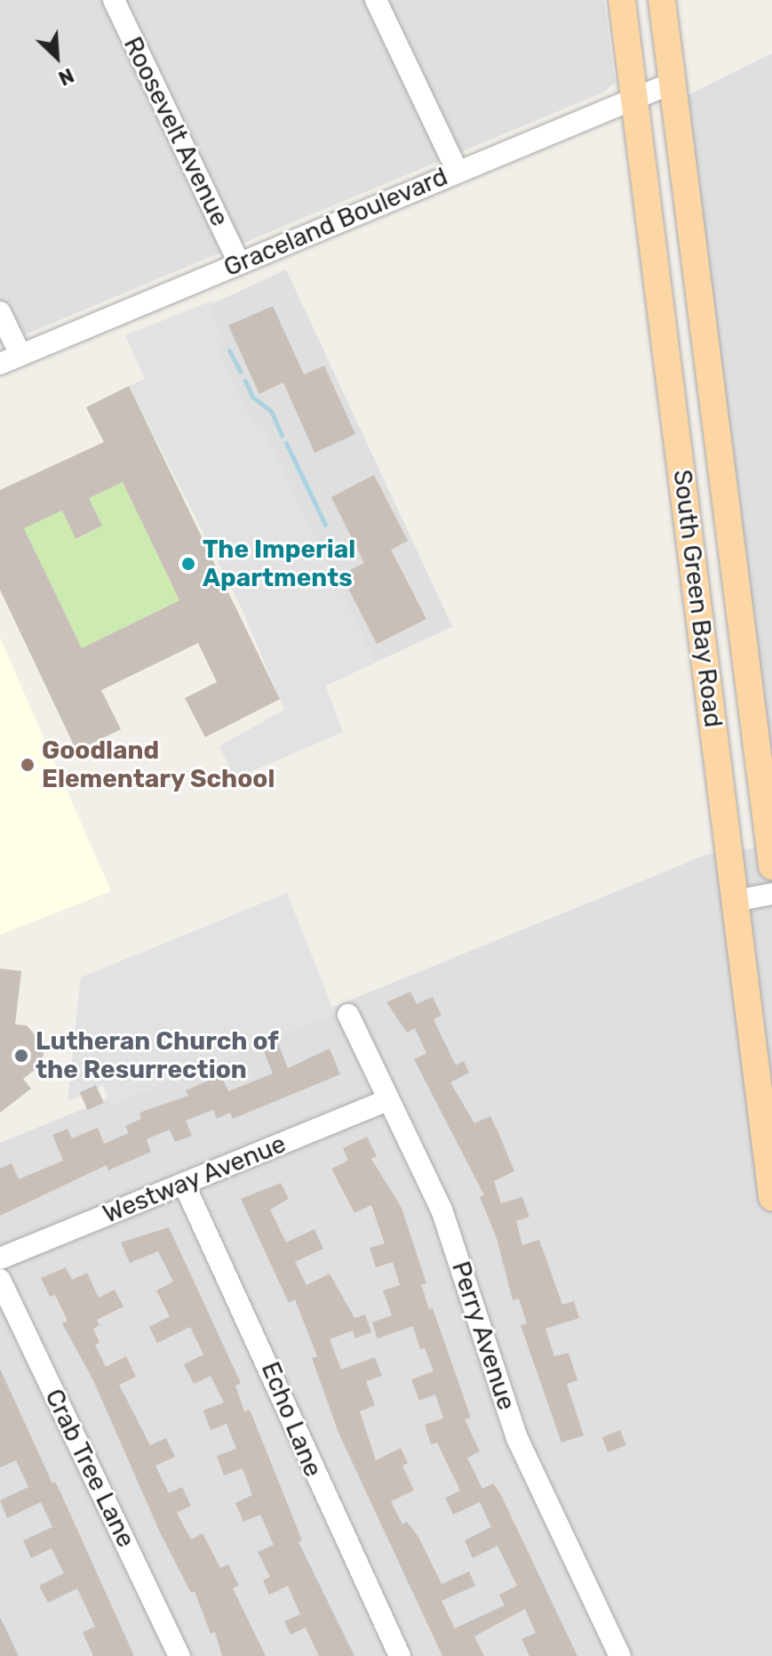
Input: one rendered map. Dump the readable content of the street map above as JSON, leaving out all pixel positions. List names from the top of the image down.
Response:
{
  "streets": {
    "main road": ["South Green Bay Road"],
    "street": [
      "Roosevelt Avenue",
      "Graceland Boulevard",
      "Westway Avenue",
      "Perry Avenue",
      "Echo Lane",
      "Crab Tree Lane"
    ]
  },
  "crossings": [
    ["Roosevelt Avenue", "Graceland Boulevard"],
    ["Graceland Boulevard", "South Green Bay Road"],
    ["Westway Avenue", "Perry Avenue"],
    ["Westway Avenue", "Echo Lane"]
  ],
  "places": ["The Imperial Apartments", "Goodland Elementary School", "Lutheran Church of the Resurrection"],
  "north": "bottom right"
}
